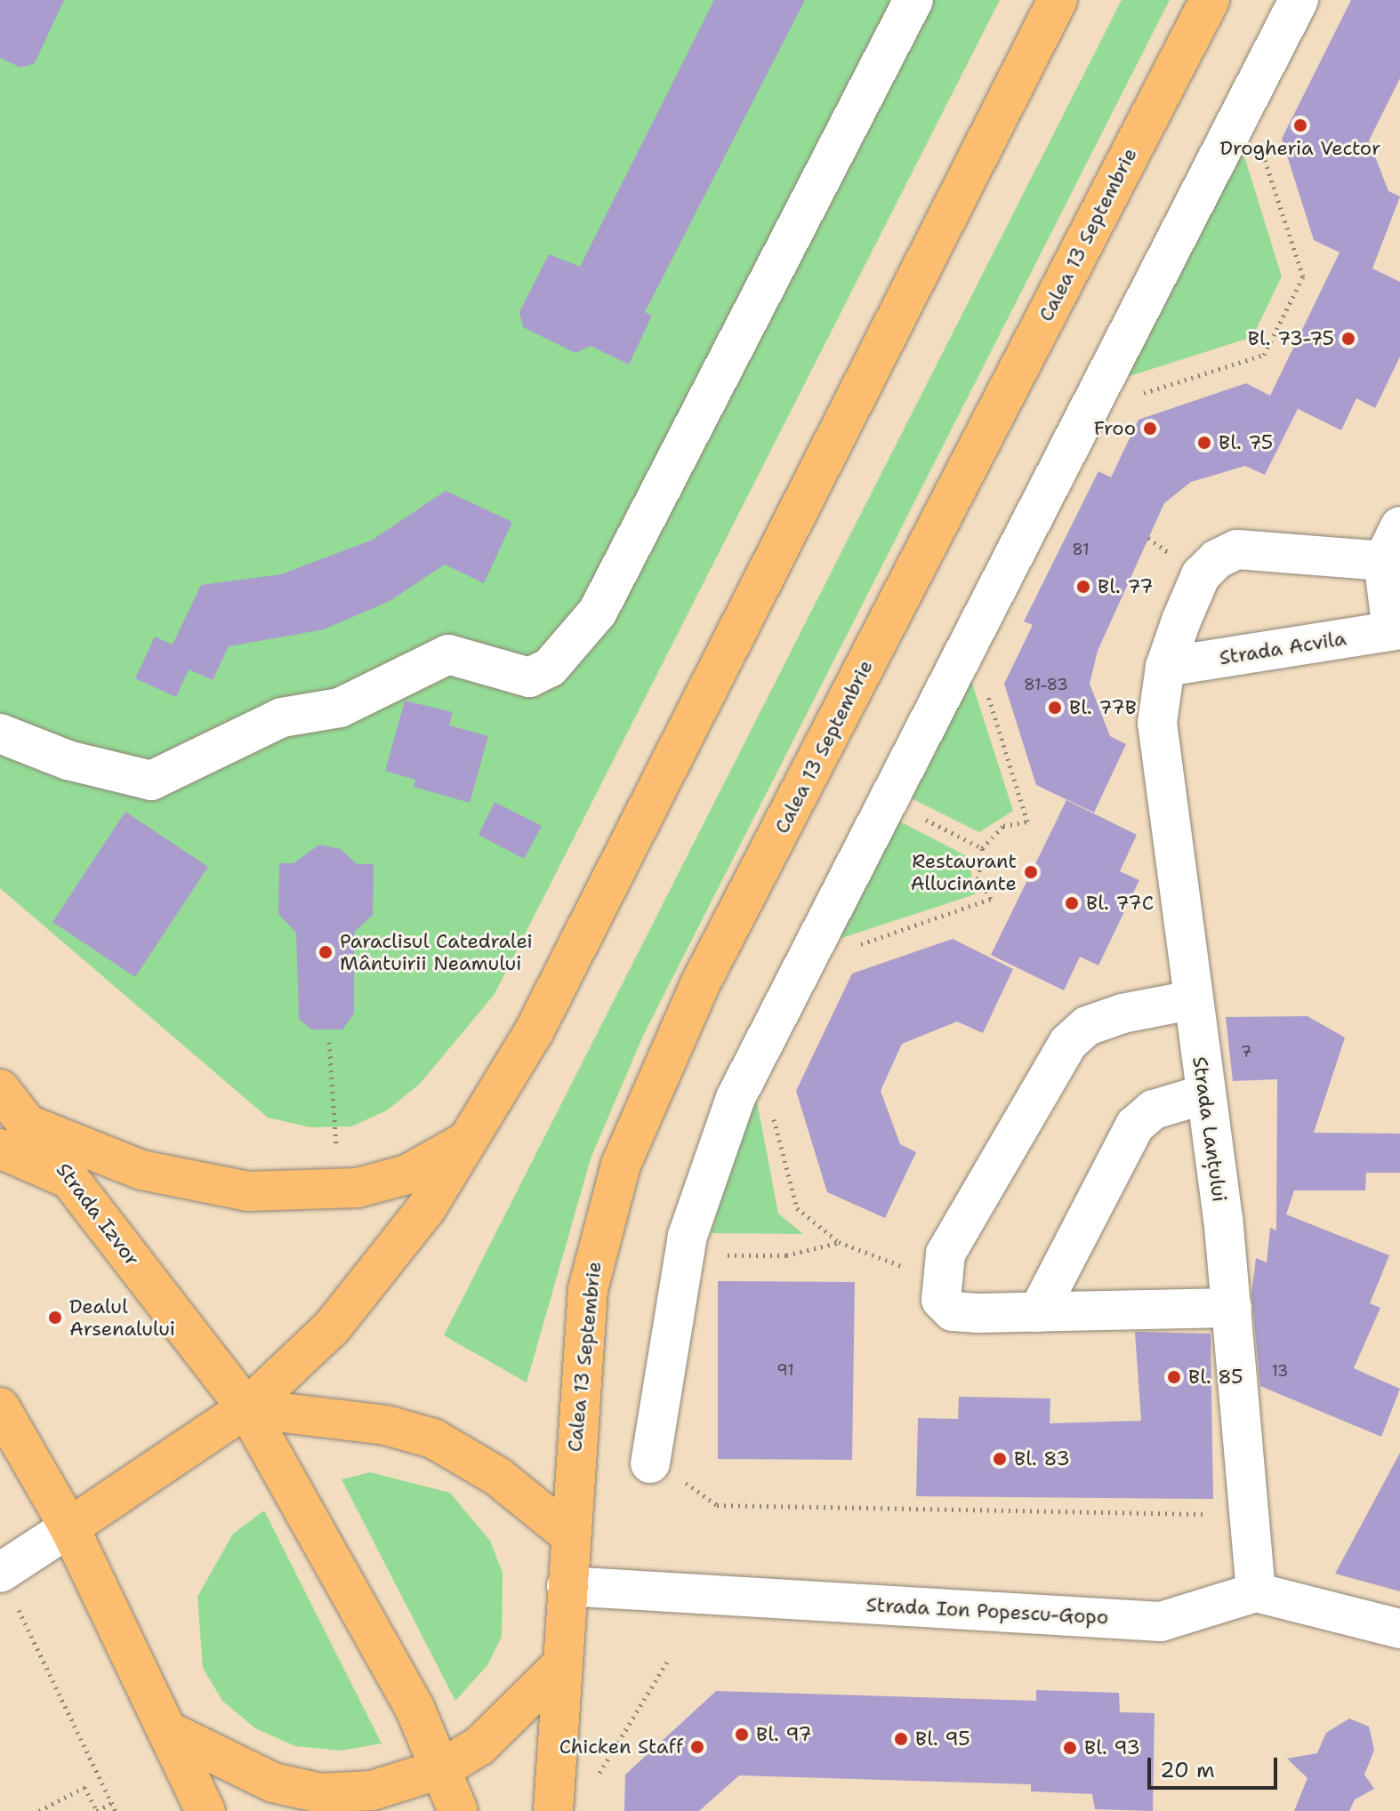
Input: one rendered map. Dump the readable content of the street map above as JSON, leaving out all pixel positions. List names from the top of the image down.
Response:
{
  "streets": {
    "main road": ["Calea 13 Septembrie", "Strada Izvor"],
    "street": ["Strada Acvila", "Strada Lanțului", "Strada Ion Popescu-Gopo"]
  },
  "crossings": [
    ["Calea 13 Septembrie", "Strada Ion Popescu-Gopo"],
    ["Strada Acvila", "Strada Lanțului"],
    ["Strada Lanțului", "Strada Ion Popescu-Gopo"]
  ],
  "places": [
    "Drogheria Vector",
    "Bl. 73-75",
    "Froo",
    "Bl. 75",
    "Bl. 77",
    "Bl. 77B",
    "Restaurant Allucinante",
    "Bl. 77C",
    "Paraclisul Catedralei Mântuirii Neamului",
    "Dealul Arsenalului",
    "Bl. 85",
    "Bl. 83",
    "Bl. 97",
    "Bl. 95",
    "Chicken Staff",
    "Bl. 93"
  ],
  "house_numbers": [
    "81",
    "81-83",
    "7",
    "91",
    "13"
  ],
  "scale_bar": "20 m"
}
